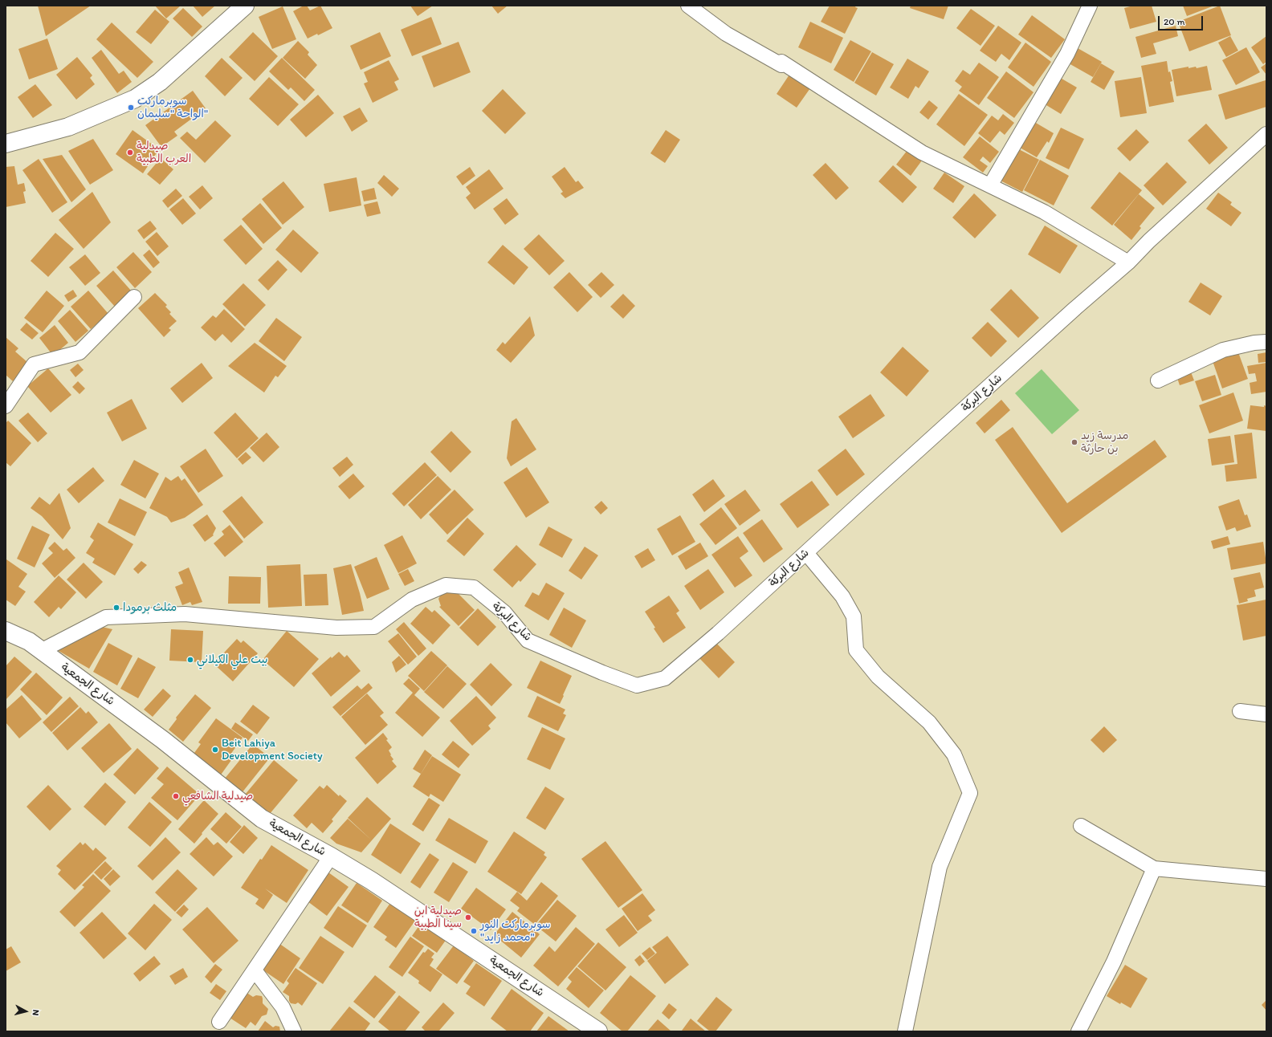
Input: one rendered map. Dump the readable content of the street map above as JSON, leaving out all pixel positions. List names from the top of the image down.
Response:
{
  "streets": {
    "street": ["شارع البركة", "شارع الجمعية"]
  },
  "crossings": [
    ["شارع البركة", "شارع الجمعية"]
  ],
  "places": [
    "سوبرماركت الواحة \"سليمان\"",
    "صيدلية العرب الطبية",
    "مدرسة زيد بن حارثة",
    "مثلث برمودا",
    "بيت علي الكيلاني",
    "Beit Lahiya Development Society",
    "صيدلية الشافعي",
    "صيدلية ابن سينا الطبية",
    "سوبرماركت النور \"محمد زايد\""
  ],
  "scale_bar": "20 m",
  "north": "right"
}
